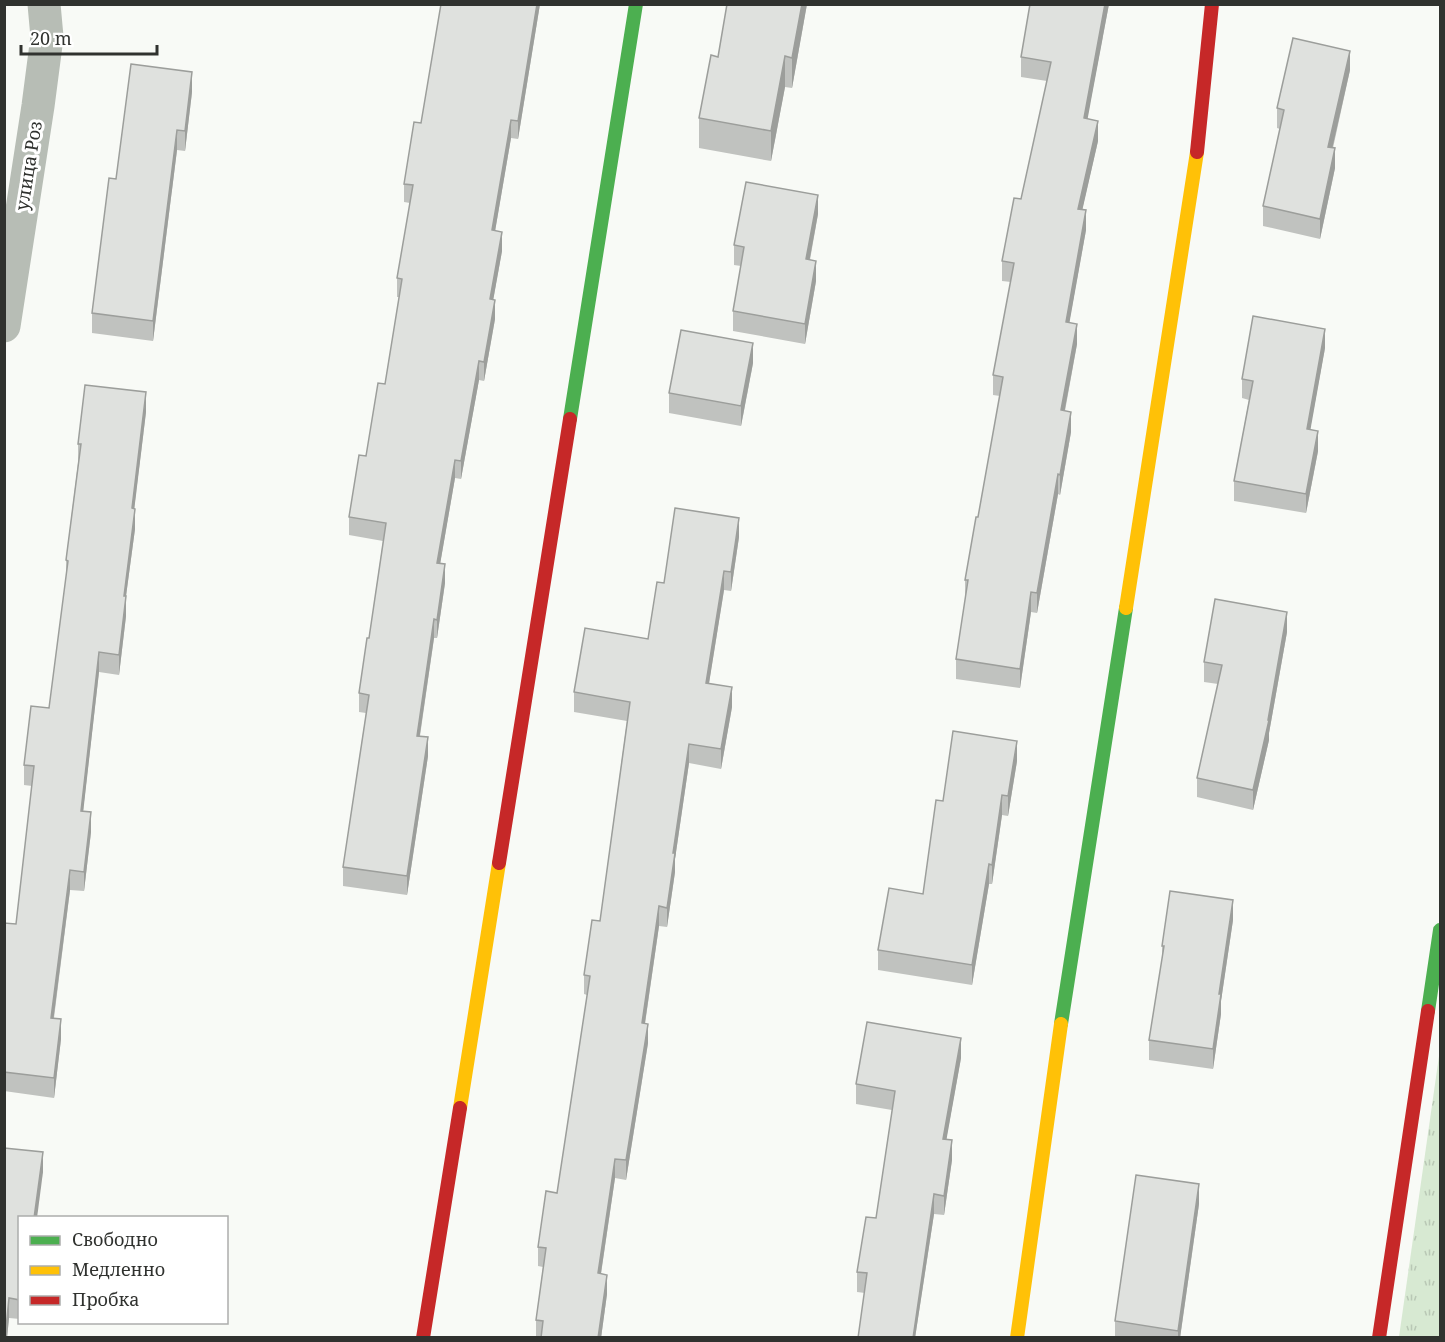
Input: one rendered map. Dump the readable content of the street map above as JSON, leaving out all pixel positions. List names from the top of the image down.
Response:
{
  "streets": {
    "street": ["улица Роз"]
  },
  "legend": ["Свободно", "Медленно", "Пробка"],
  "scale_bar": "20 m"
}
